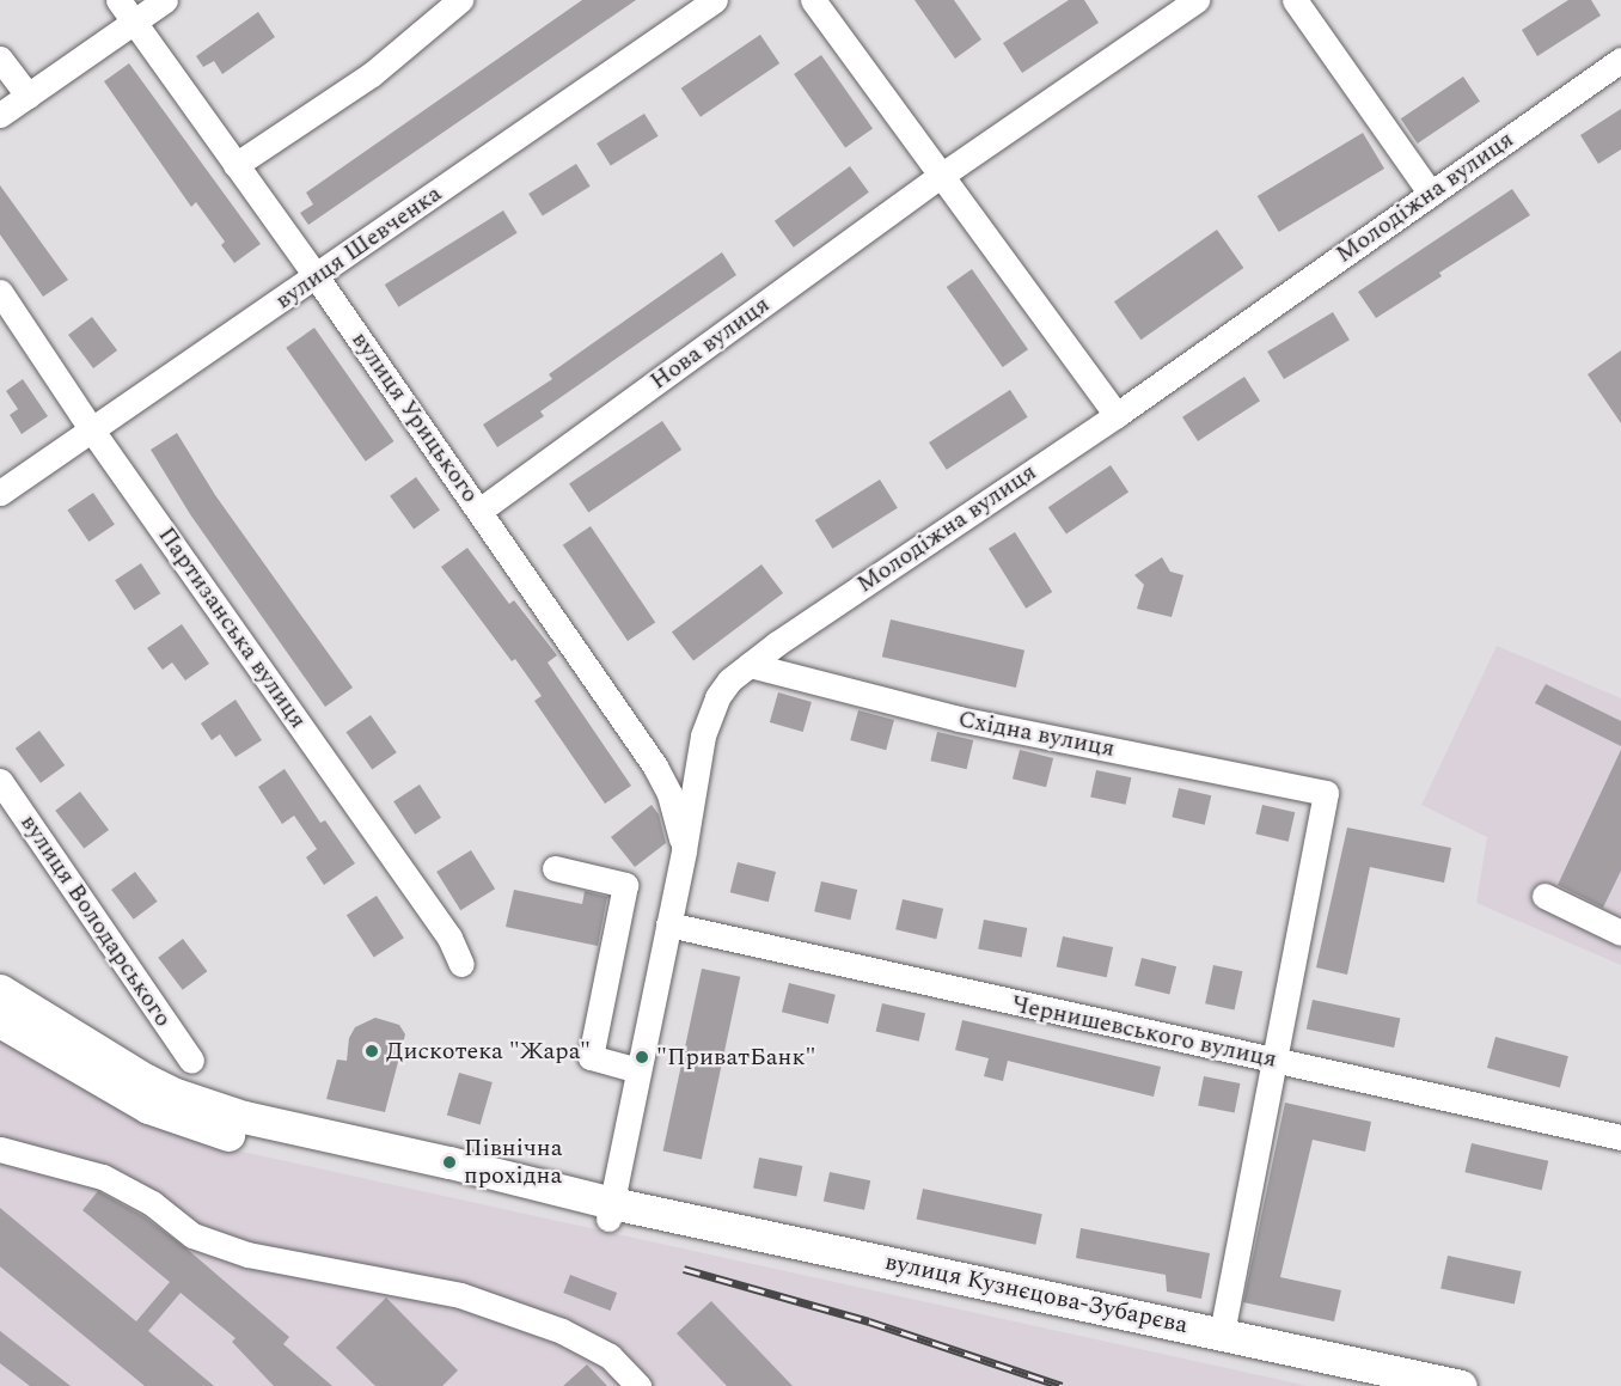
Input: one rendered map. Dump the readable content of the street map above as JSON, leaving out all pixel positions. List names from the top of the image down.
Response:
{
  "streets": {
    "main road": ["вулиця Кузнєцова-Зубарєва"],
    "street": [
      "Молодіжна вулиця",
      "вулиця Шевченка",
      "Нова вулиця",
      "вулиця Урицького",
      "Партизанська вулиця",
      "Східна вулиця",
      "вулиця Володарського",
      "Чернишевського вулиця"
    ]
  },
  "crossings": [
    ["Молодіжна вулиця", "вулиця Урицького"],
    ["Молодіжна вулиця", "Східна вулиця"],
    ["Молодіжна вулиця", "Чернишевського вулиця"],
    ["Молодіжна вулиця", "вулиця Кузнєцова-Зубарєва"],
    ["вулиця Шевченка", "вулиця Урицького"],
    ["вулиця Шевченка", "Партизанська вулиця"],
    ["Нова вулиця", "вулиця Урицького"],
    ["Східна вулиця", "Чернишевського вулиця"]
  ],
  "places": ["Дискотека \"Жара\"", "\"ПриватБанк\"", "Північна прохідна"]
}
